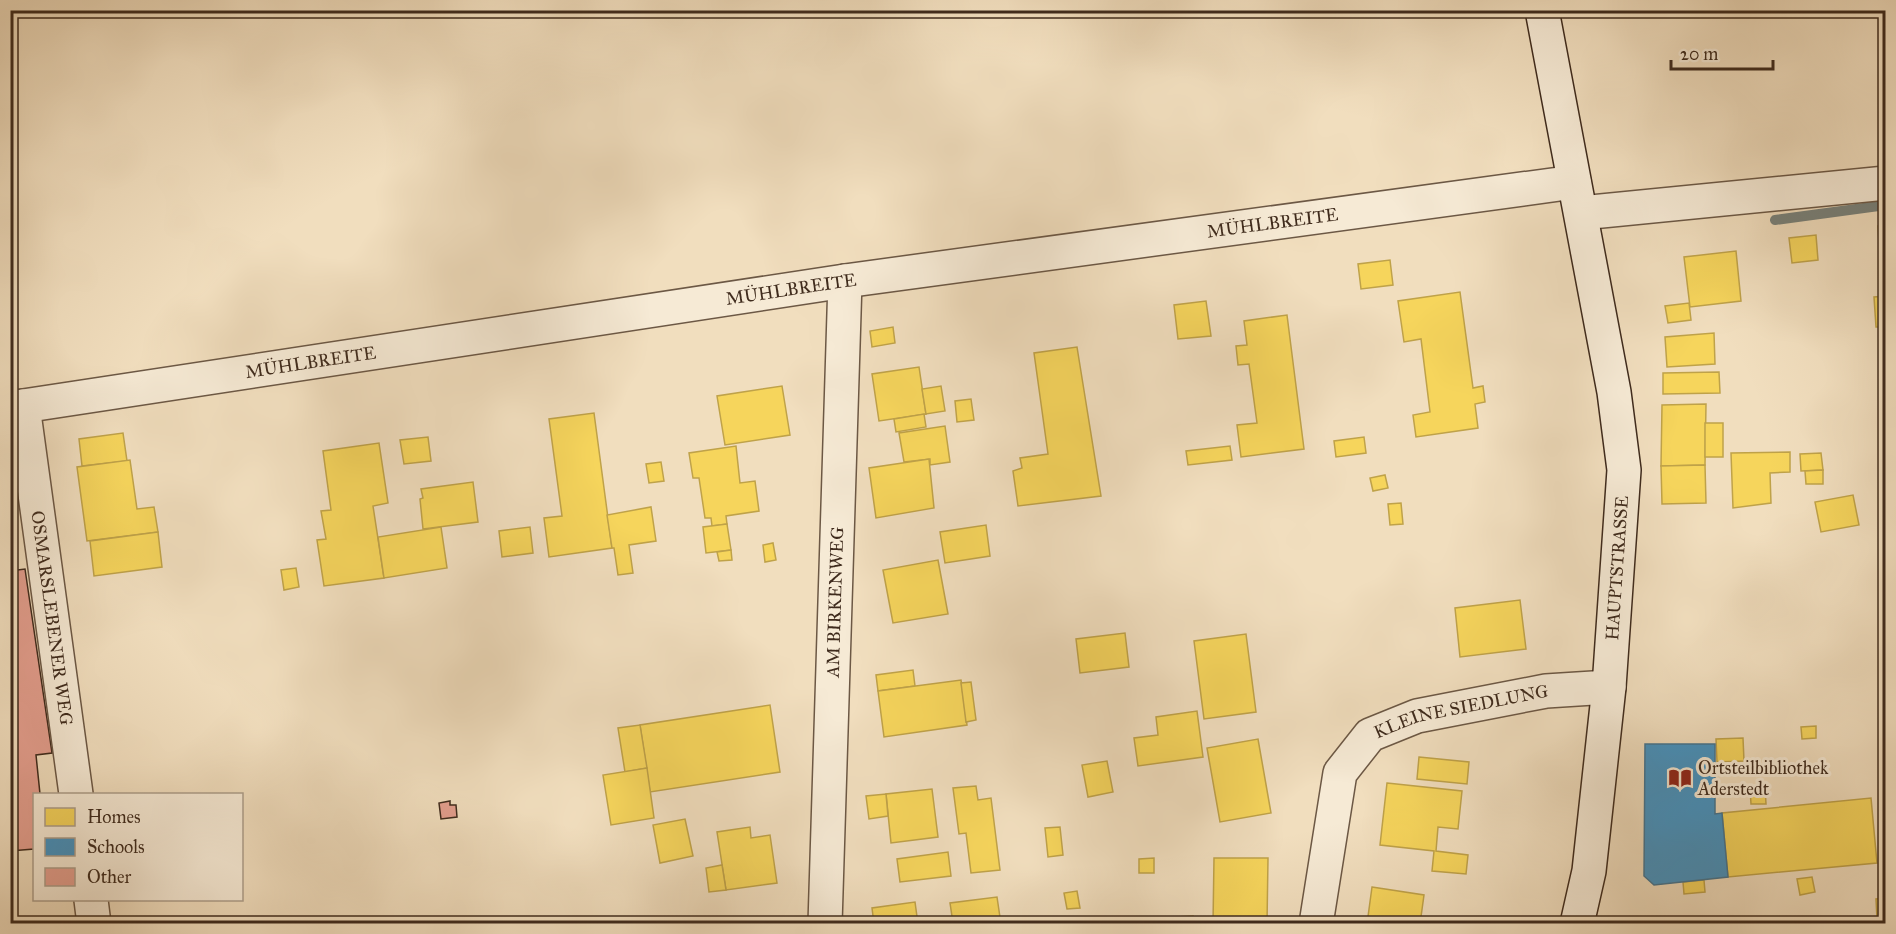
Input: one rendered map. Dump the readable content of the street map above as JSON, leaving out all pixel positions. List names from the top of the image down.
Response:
{
  "streets": {
    "street": [
      "MÜHLBREITE",
      "HAUPTSTRASSE",
      "AM BIRKENWEG",
      "OSMARSLEBENER WEG",
      "KLEINE SIEDLUNG"
    ]
  },
  "crossings": [
    ["MÜHLBREITE", "HAUPTSTRASSE"],
    ["MÜHLBREITE", "AM BIRKENWEG"],
    ["MÜHLBREITE", "OSMARSLEBENER WEG"],
    ["HAUPTSTRASSE", "KLEINE SIEDLUNG"]
  ],
  "places": {
    "library": ["Ortsteilbibliothek Aderstedt"]
  },
  "legend": ["Homes", "Schools", "Other"],
  "scale_bar": "20 m"
}
